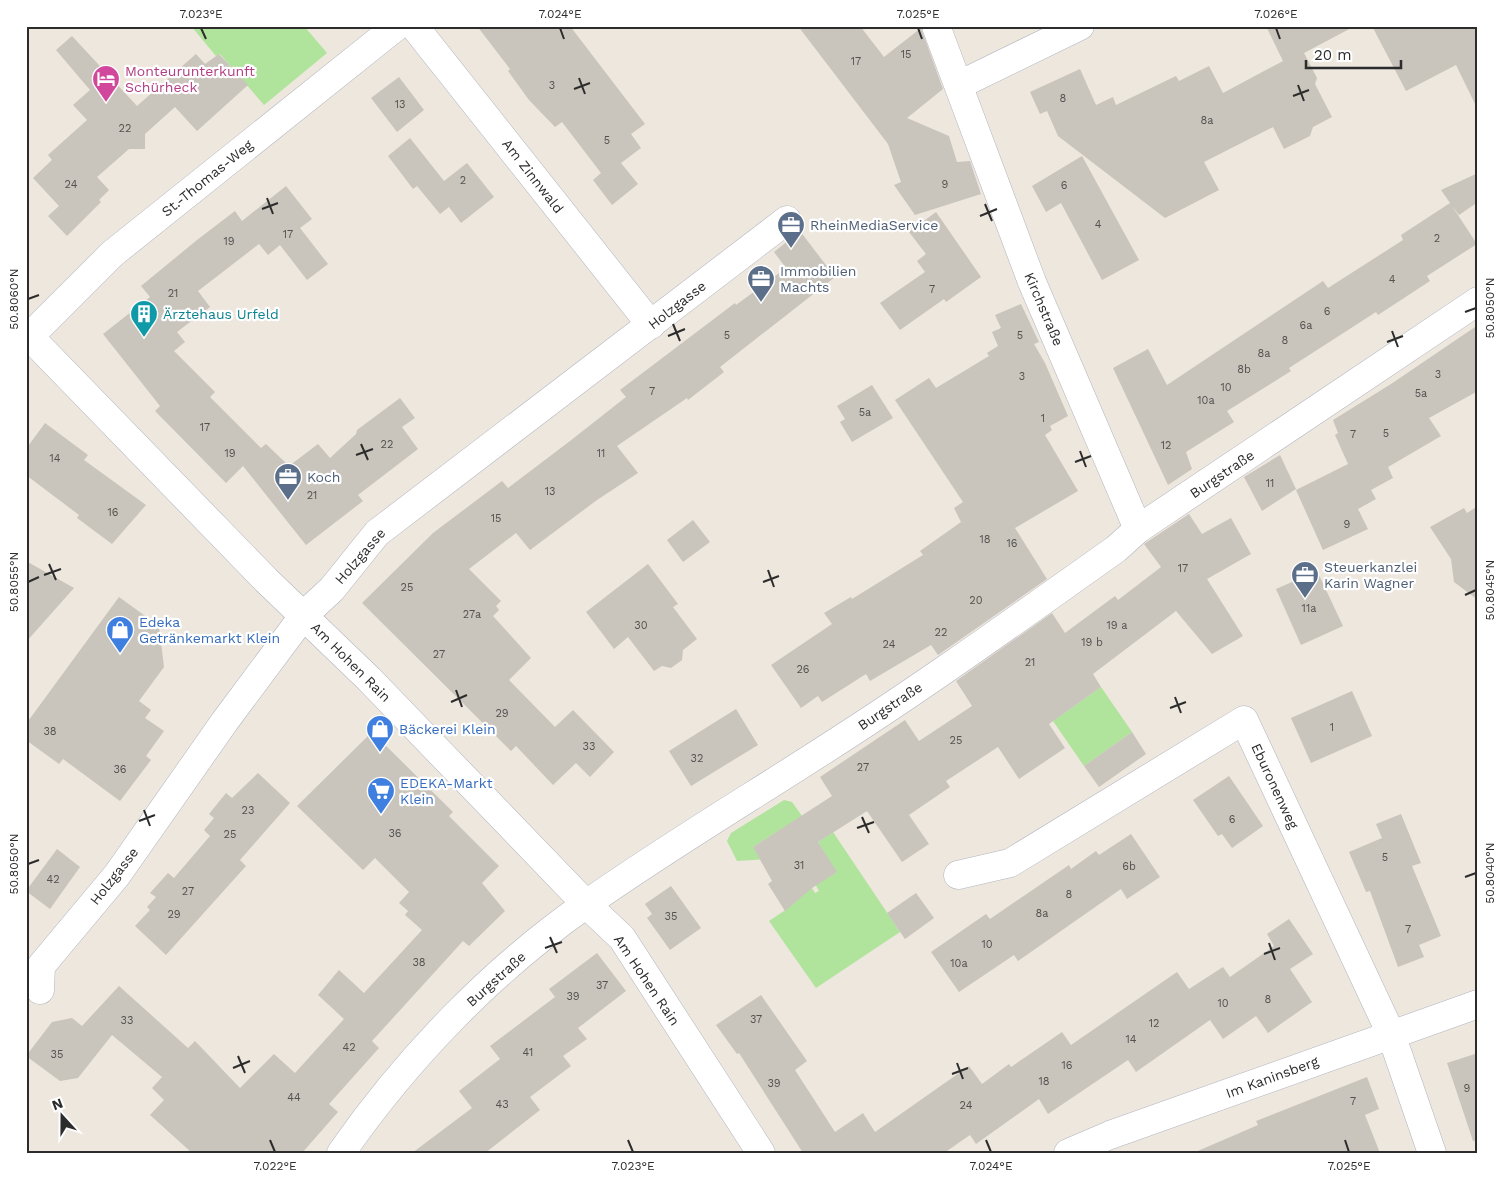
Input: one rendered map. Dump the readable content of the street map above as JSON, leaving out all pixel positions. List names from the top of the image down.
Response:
{
  "streets": {
    "street": [
      "Am Zinnwald",
      "St.-Thomas-Weg",
      "Holzgasse",
      "Kirchstraße",
      "Burgstraße",
      "Am Hohen Rain",
      "Eburonenweg",
      "Im Kaninsberg"
    ]
  },
  "crossings": [
    ["Am Zinnwald", "Holzgasse"],
    ["St.-Thomas-Weg", "Am Hohen Rain"],
    ["Holzgasse", "Am Hohen Rain"],
    ["Kirchstraße", "Burgstraße"],
    ["Burgstraße", "Am Hohen Rain"],
    ["Eburonenweg", "Im Kaninsberg"]
  ],
  "places": {
    "hotel": ["Monteurunterkunft Schürheck"],
    "office": [
      "RheinMediaService",
      "Immobilien Machts",
      "Koch",
      "Steuerkanzlei Karin Wagner"
    ],
    "building": ["Ärztehaus Urfeld"],
    "shop": ["Edeka Getränkemarkt Klein", "Bäckerei Klein"],
    "supermarket": ["EDEKA-Markt Klein"]
  },
  "house_numbers": [
    "15",
    "17",
    "3",
    "8",
    "13",
    "8a",
    "22",
    "5",
    "2",
    "24",
    "9",
    "6",
    "4",
    "17",
    "2",
    "19",
    "4",
    "7",
    "21",
    "6",
    "6a",
    "5",
    "5",
    "8",
    "8a",
    "8b",
    "3",
    "3",
    "10",
    "7",
    "5a",
    "10a",
    "5a",
    "1",
    "17",
    "5",
    "7",
    "22",
    "12",
    "19",
    "11",
    "14",
    "11",
    "13",
    "21",
    "16",
    "15",
    "9",
    "18",
    "16",
    "17",
    "25",
    "20",
    "11a",
    "27a",
    "30",
    "19 a",
    "22",
    "19 b",
    "24",
    "27",
    "21",
    "26",
    "29",
    "1",
    "38",
    "25",
    "33",
    "32",
    "27",
    "36",
    "23",
    "6",
    "36",
    "25",
    "5",
    "31",
    "6b",
    "42",
    "27",
    "8",
    "8a",
    "29",
    "35",
    "7",
    "10",
    "38",
    "10a",
    "37",
    "39",
    "8",
    "10",
    "37",
    "33",
    "12",
    "14",
    "42",
    "41",
    "35",
    "16",
    "18",
    "39",
    "9",
    "44",
    "7",
    "43",
    "24"
  ],
  "scale_bar": "20 m",
  "north": "top",
  "coordinates": [
    "7.023°E",
    "7.024°E",
    "7.025°E",
    "7.026°E",
    "50.8060°N",
    "50.8050°N",
    "50.8055°N",
    "50.8045°N",
    "50.8040°N",
    "7.022°E"
  ]
}
